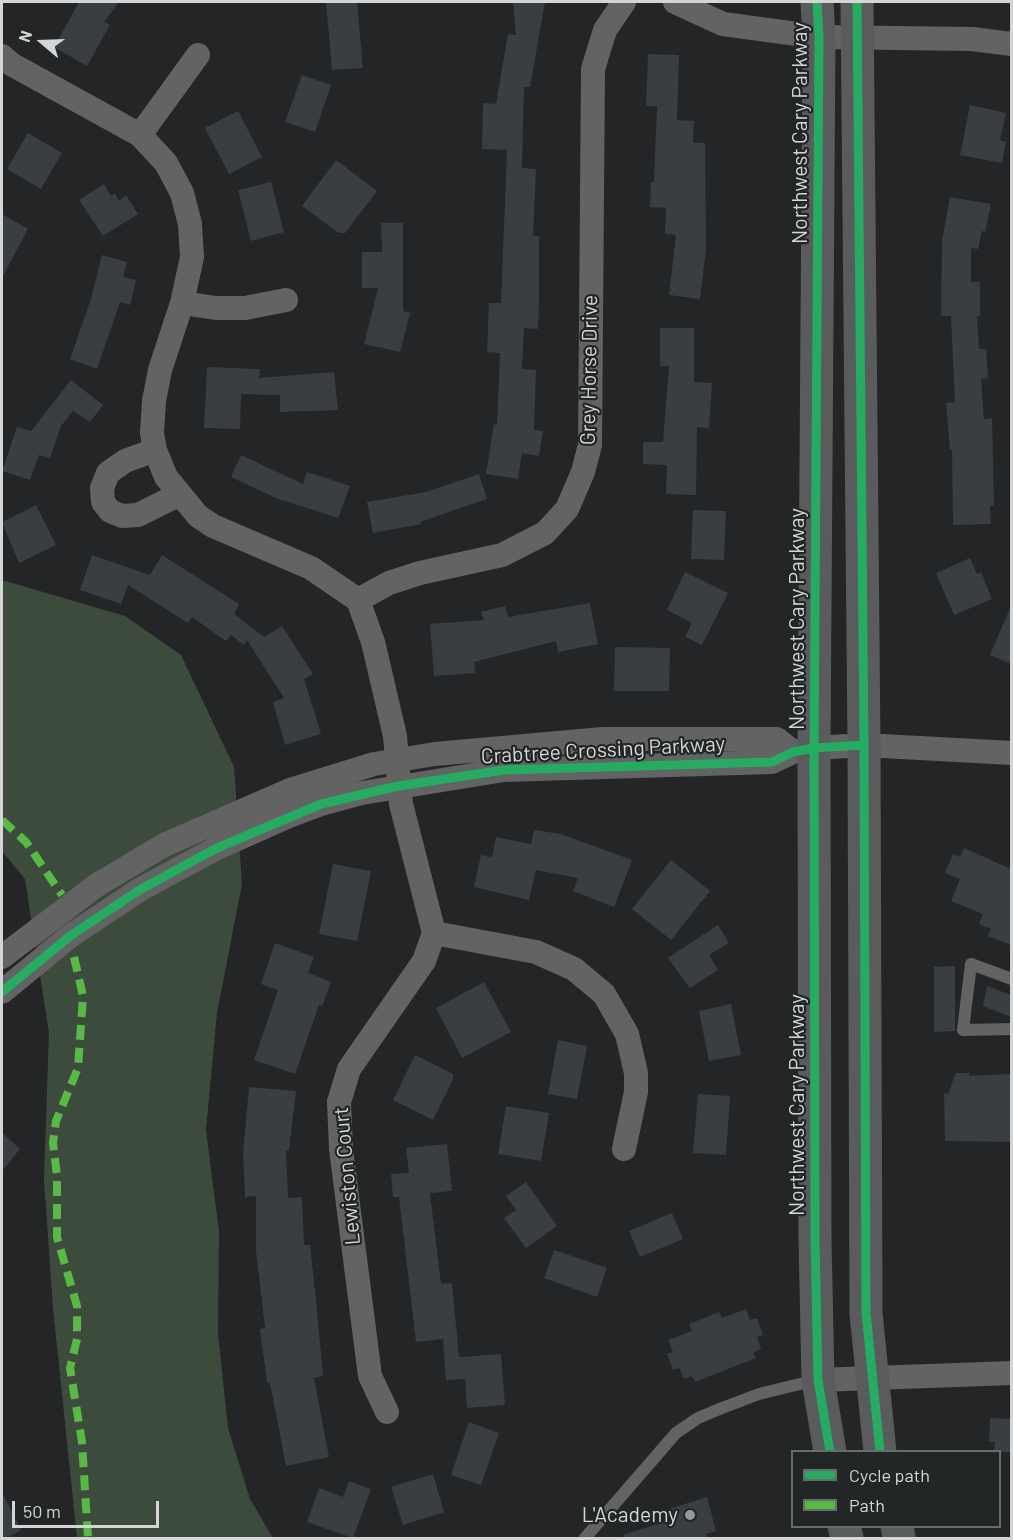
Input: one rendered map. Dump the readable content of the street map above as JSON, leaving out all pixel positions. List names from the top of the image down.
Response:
{
  "streets": {
    "main road": ["Northwest Cary Parkway"],
    "street": ["Grey Horse Drive", "Crabtree Crossing Parkway", "Lewiston Court"]
  },
  "crossings": [
    ["Northwest Cary Parkway", "Crabtree Crossing Parkway"]
  ],
  "places": ["L'Academy"],
  "legend": ["Cycle path", "Path"],
  "scale_bar": "50 m",
  "north": "left"
}
